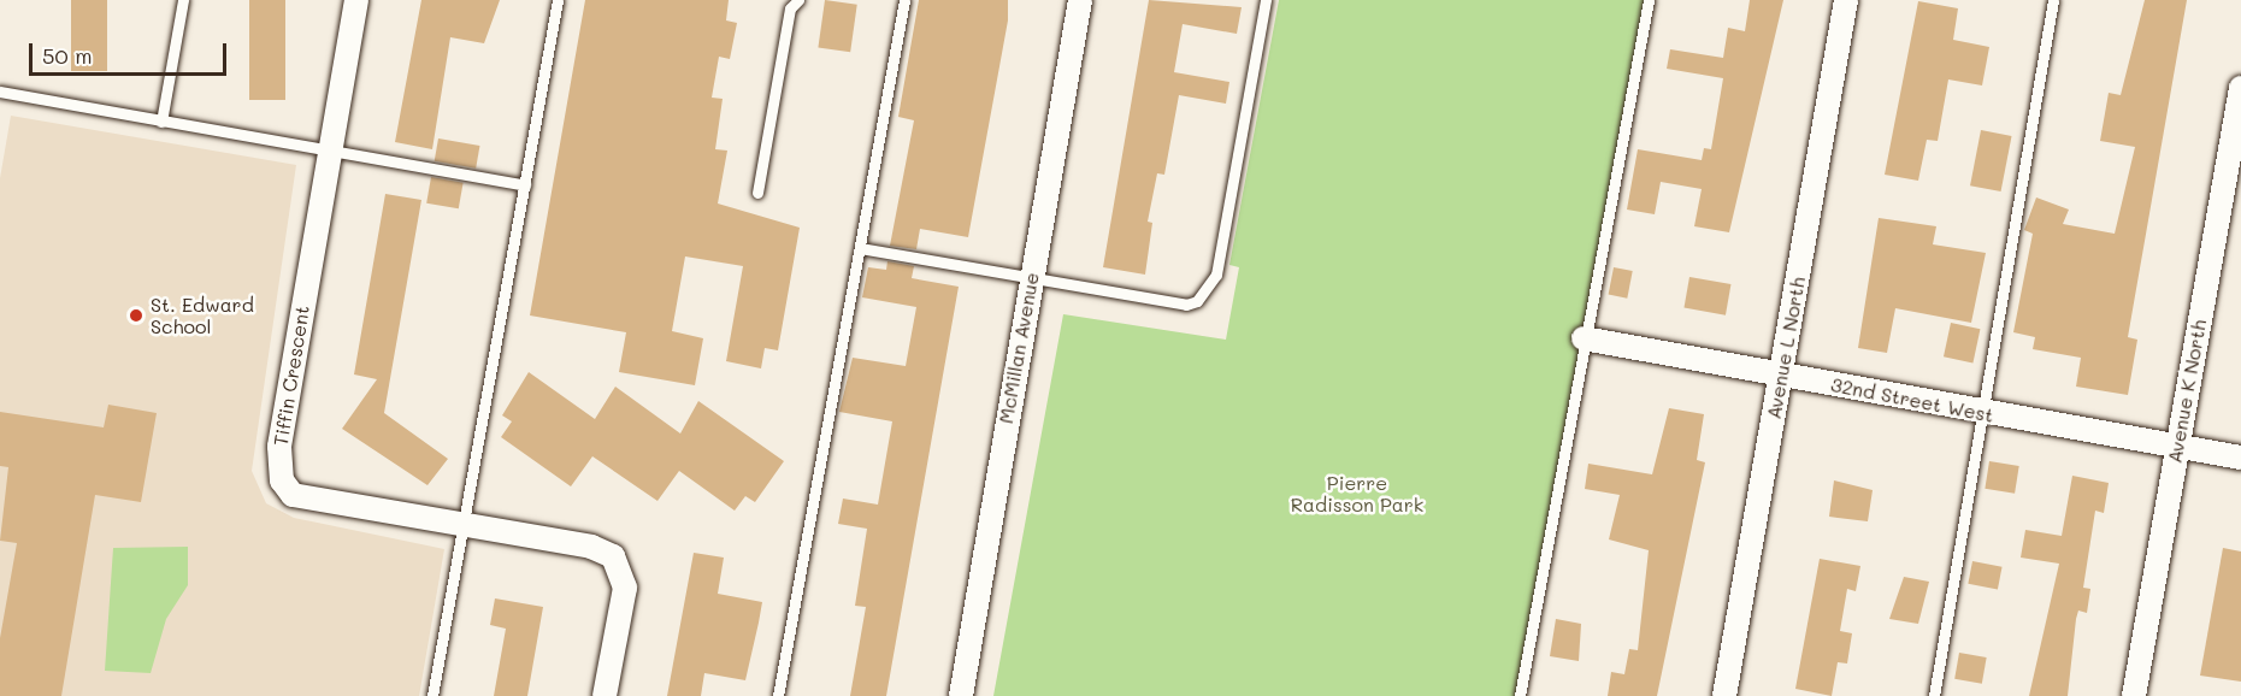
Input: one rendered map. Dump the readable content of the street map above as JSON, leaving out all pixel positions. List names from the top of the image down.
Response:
{
  "streets": {
    "street": [
      "McMillan Avenue",
      "Avenue L North",
      "Tiffin Crescent",
      "Avenue K North",
      "32nd Street West"
    ]
  },
  "crossings": [
    ["Avenue L North", "32nd Street West"],
    ["Avenue K North", "32nd Street West"]
  ],
  "parks": ["Pierre Radisson Park"],
  "places": ["St. Edward School"],
  "scale_bar": "50 m"
}
